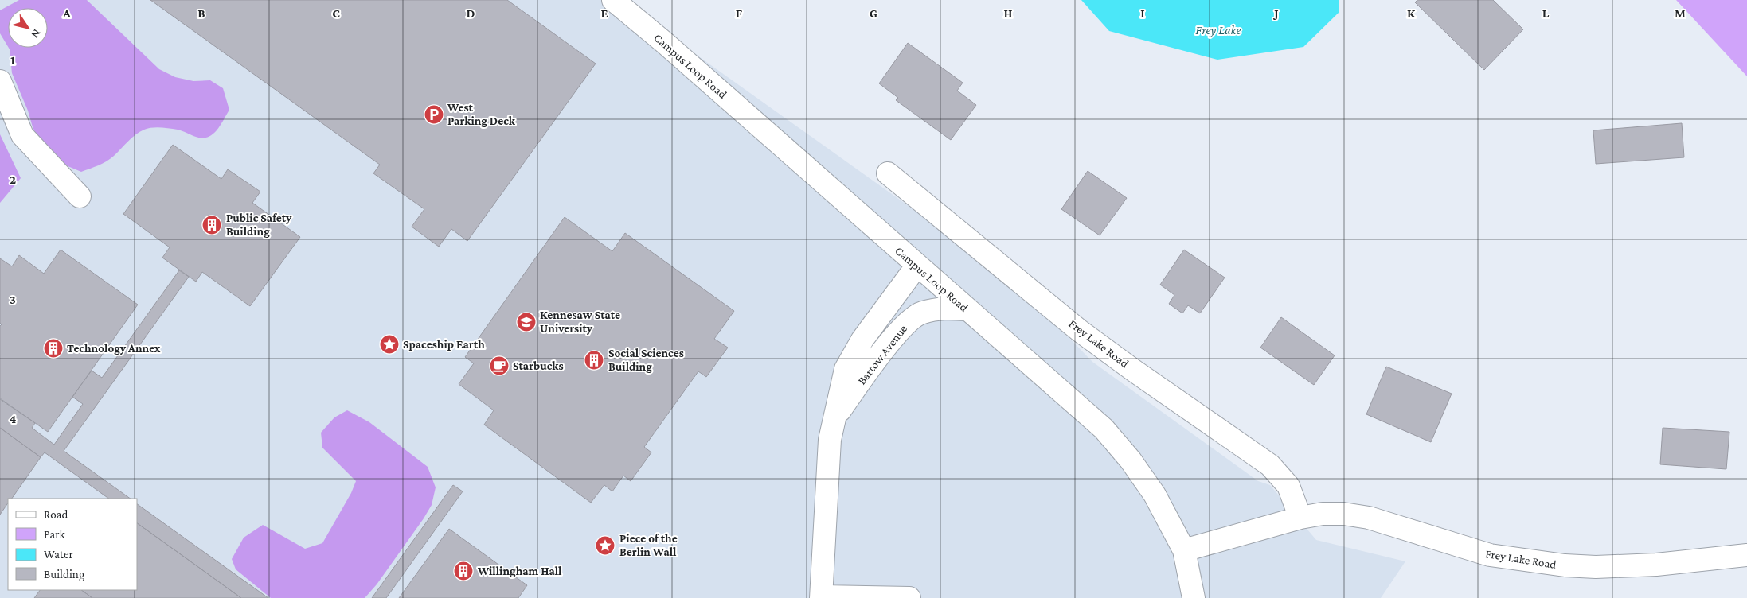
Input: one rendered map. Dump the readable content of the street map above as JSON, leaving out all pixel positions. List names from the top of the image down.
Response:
{
  "streets": {
    "street": ["Campus Loop Road", "Frey Lake Road", "Bartow Avenue"]
  },
  "crossings": [
    ["Campus Loop Road", "Frey Lake Road"],
    ["Campus Loop Road", "Bartow Avenue"]
  ],
  "water": ["Frey Lake"],
  "places": {
    "parking": ["West Parking Deck"],
    "building": [
      "Public Safety Building",
      "Technology Annex",
      "Social Sciences Building",
      "Willingham Hall"
    ],
    "school or university": ["Kennesaw State University"],
    "place": ["Spaceship Earth", "Piece of the Berlin Wall"],
    "cafe": ["Starbucks"]
  },
  "legend": [
    "Road",
    "Park",
    "Water",
    "Building"
  ],
  "north": "bottom right",
  "grid": {
    "columns": [
      "A",
      "B",
      "C",
      "D",
      "E",
      "F",
      "G",
      "H",
      "I",
      "J",
      "K",
      "L",
      "M"
    ],
    "rows": [
      "1",
      "2",
      "3",
      "4"
    ]
  }
}
